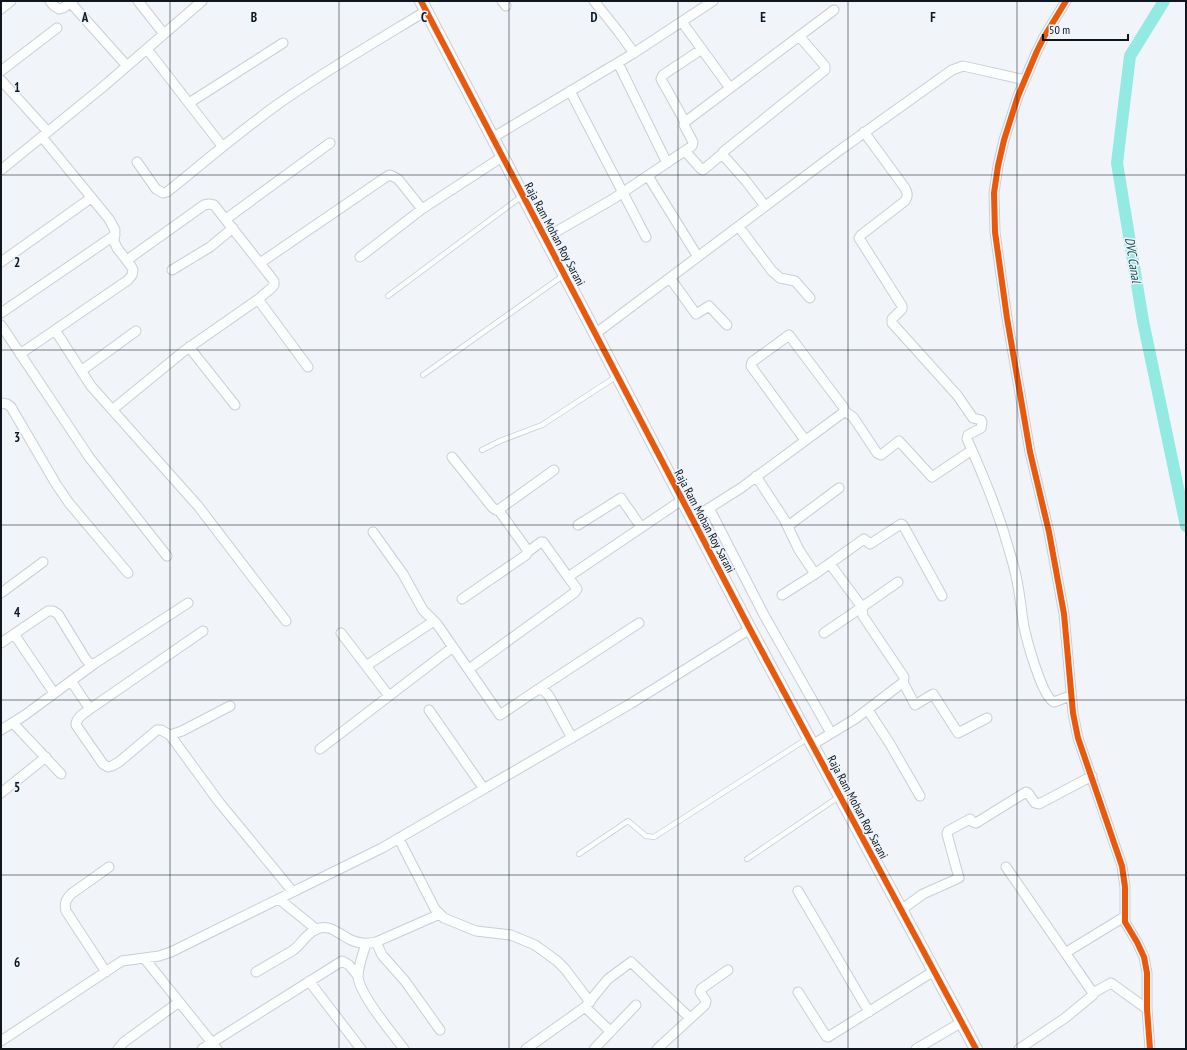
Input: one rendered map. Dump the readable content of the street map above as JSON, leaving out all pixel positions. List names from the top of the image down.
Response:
{
  "streets": {
    "street": ["Raja Ram Mohan Roy Sarani"]
  },
  "water": ["DVC Canal"],
  "scale_bar": "50 m",
  "grid": {
    "columns": [
      "A",
      "B",
      "C",
      "D",
      "E",
      "F"
    ],
    "rows": [
      "1",
      "2",
      "3",
      "4",
      "5",
      "6"
    ]
  }
}
